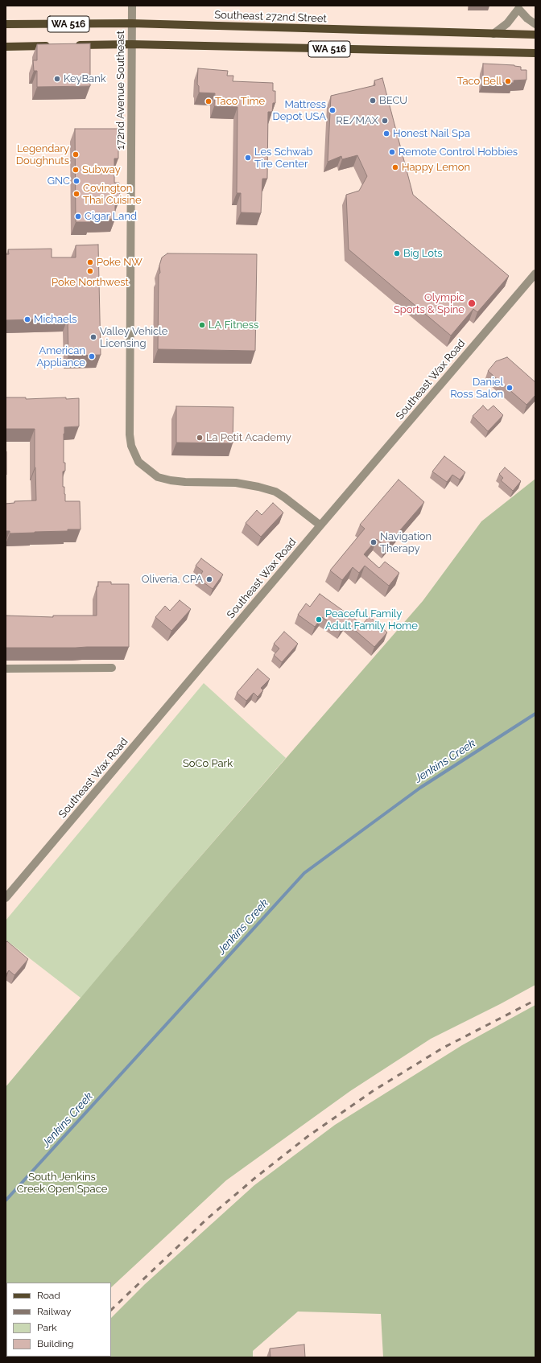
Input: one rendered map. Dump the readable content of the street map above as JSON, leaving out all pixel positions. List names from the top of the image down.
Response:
{
  "streets": {
    "main road": ["Southeast 272nd Street", "WA 516"],
    "street": ["172nd Avenue Southeast", "Southeast Wax Road"]
  },
  "crossings": [
    ["Southeast 272nd Street", "172nd Avenue Southeast"],
    ["WA 516", "172nd Avenue Southeast"],
    ["172nd Avenue Southeast", "Southeast Wax Road"]
  ],
  "water": ["Jenkins Creek"],
  "parks": ["SoCo Park", "South Jenkins Creek Open Space"],
  "places": [
    "KeyBank",
    "Taco Bell",
    "BECU",
    "Taco Time",
    "Mattress Depot USA",
    "RE/MAX",
    "Honest Nail Spa",
    "Remote Control Hobbies",
    "Legendary Doughnuts",
    "Les Schwab Tire Center",
    "Happy Lemon",
    "Subway",
    "GNC",
    "Covington Thai Cuisine",
    "Cigar Land",
    "Big Lots",
    "Poke NW",
    "Poke Northwest",
    "Olympic Sports & Spine",
    "Michaels",
    "LA Fitness",
    "Valley Vehicle Licensing",
    "American Appliance",
    "Daniel Ross Salon",
    "La Petit Academy",
    "Navigation Therapy",
    "Oliveria, CPA",
    "Peaceful Family Adult Family Home"
  ],
  "legend": [
    "Road",
    "Railway",
    "Park",
    "Building"
  ]
}
